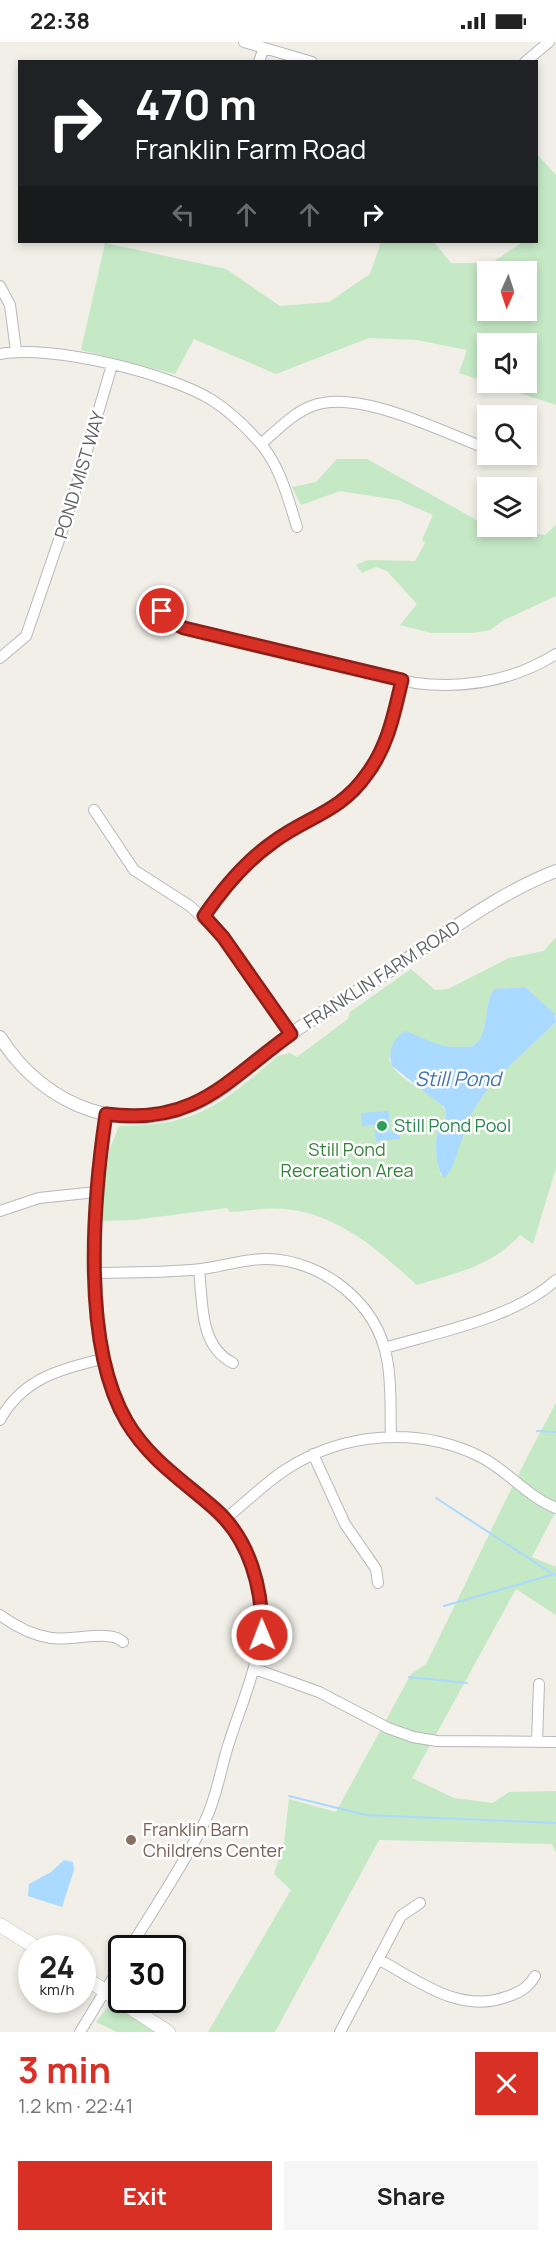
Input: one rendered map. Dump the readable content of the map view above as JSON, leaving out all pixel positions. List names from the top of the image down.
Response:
{
  "streets": {
    "street": ["POND MIST WAY", "FRANKLIN FARM ROAD"]
  },
  "water": ["Still Pond"],
  "parks": ["Still Pond Recreation Area"],
  "places": ["Still Pond Pool", "Franklin Barn Childrens Center"],
  "north": "bottom",
  "page": {
    "status": "22:38",
    "turn": ["470 m", "Franklin Farm Road"],
    "speed": "24 km/h",
    "limit": "30",
    "heading": ["3 min", "1.2 km · 22:41"],
    "buttons": ["Exit", "Share"]
  }
}
